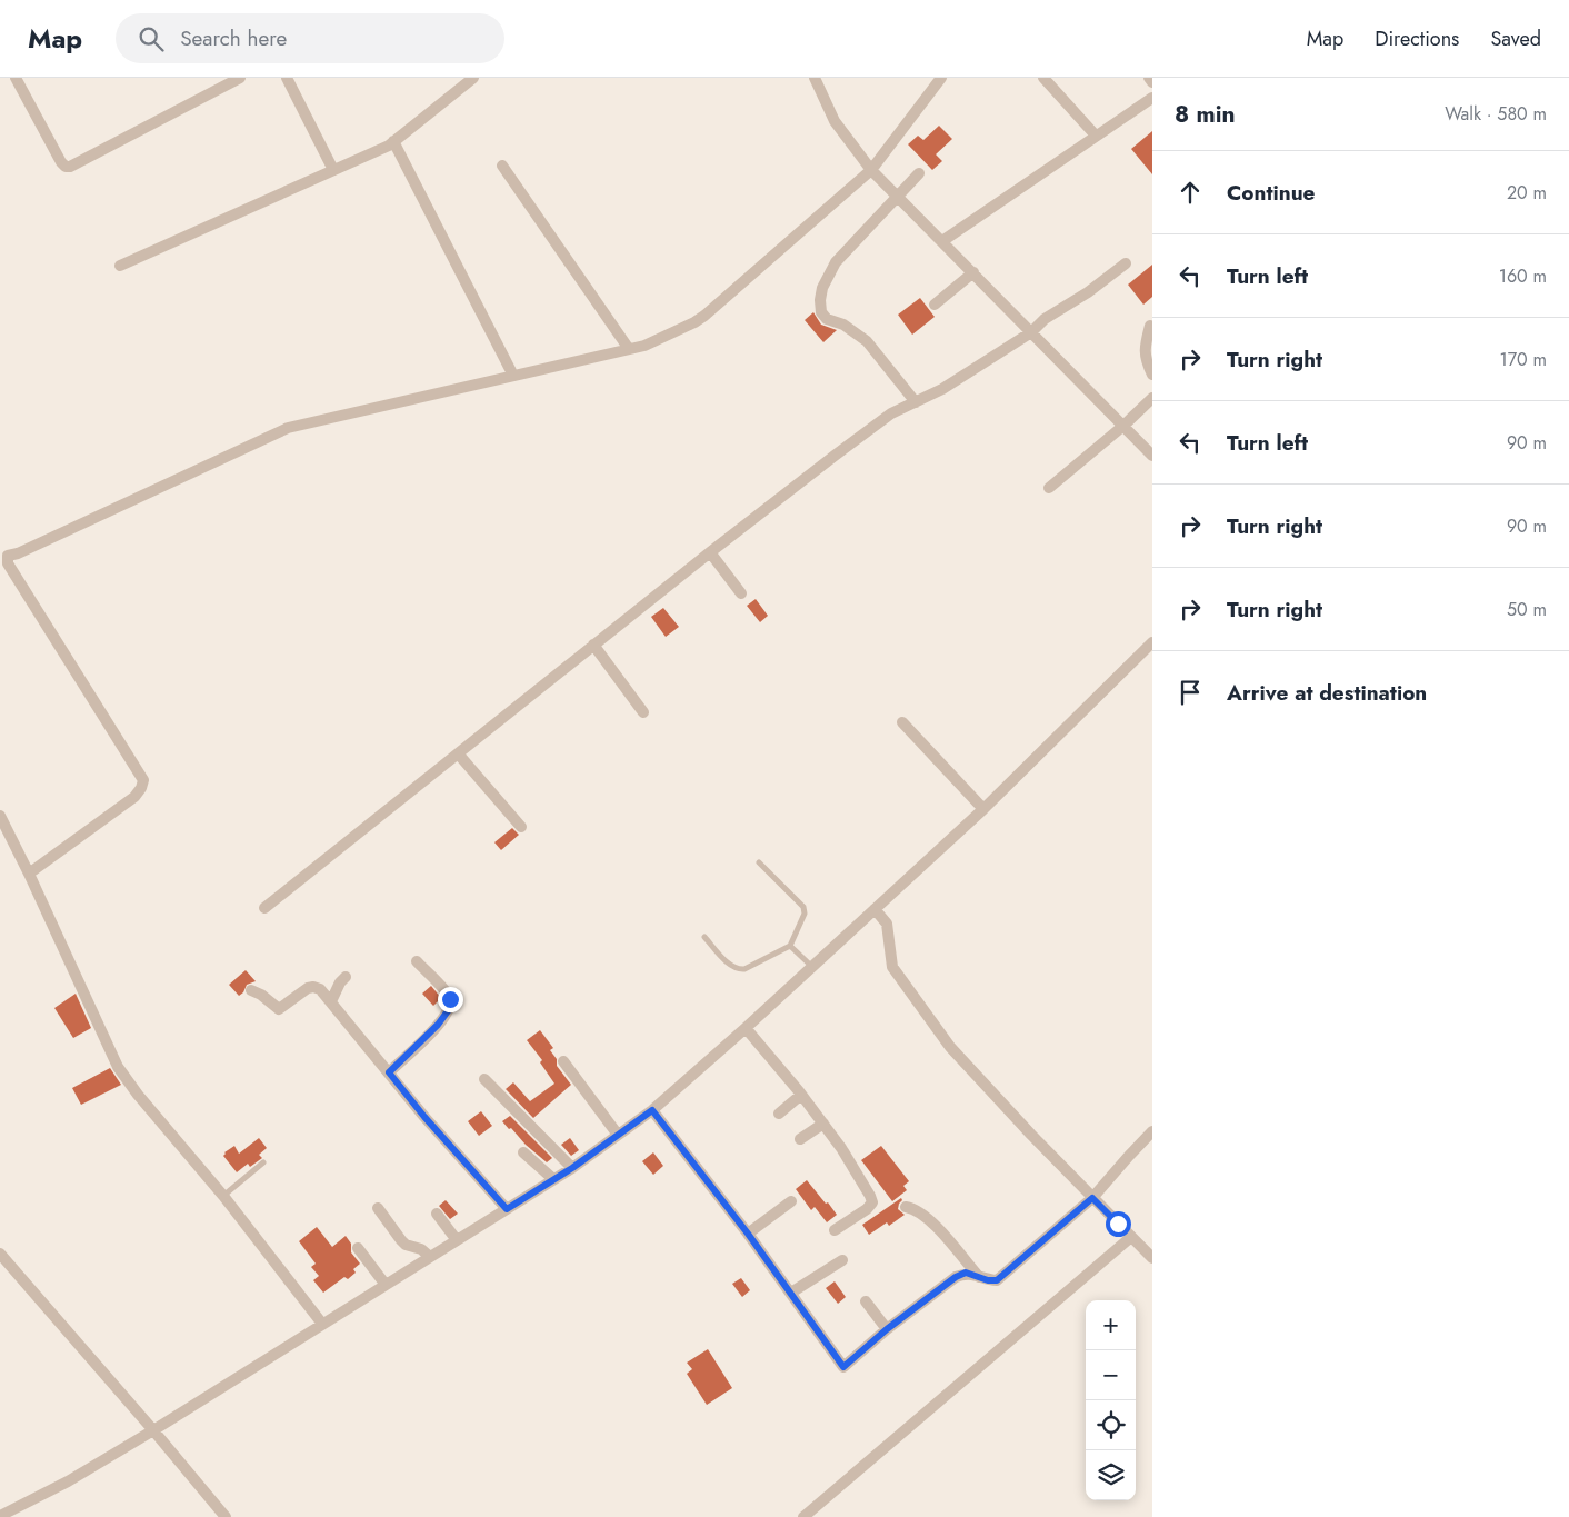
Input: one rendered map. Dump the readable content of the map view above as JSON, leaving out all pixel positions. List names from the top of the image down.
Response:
{
  "page": {
    "header": "Map",
    "search": "Search here",
    "nav": ["Map", "Directions", "Saved"],
    "heading": ["8 min", "Walk · 580 m"],
    "list": [
      ["Continue", "20 m"],
      ["Turn left", "160 m"],
      ["Turn right", "170 m"],
      ["Turn left", "90 m"],
      ["Turn right", "90 m"],
      ["Turn right", "50 m"],
      "Arrive at destination"
    ],
    "map_buttons": ["+", "−"]
  }
}
